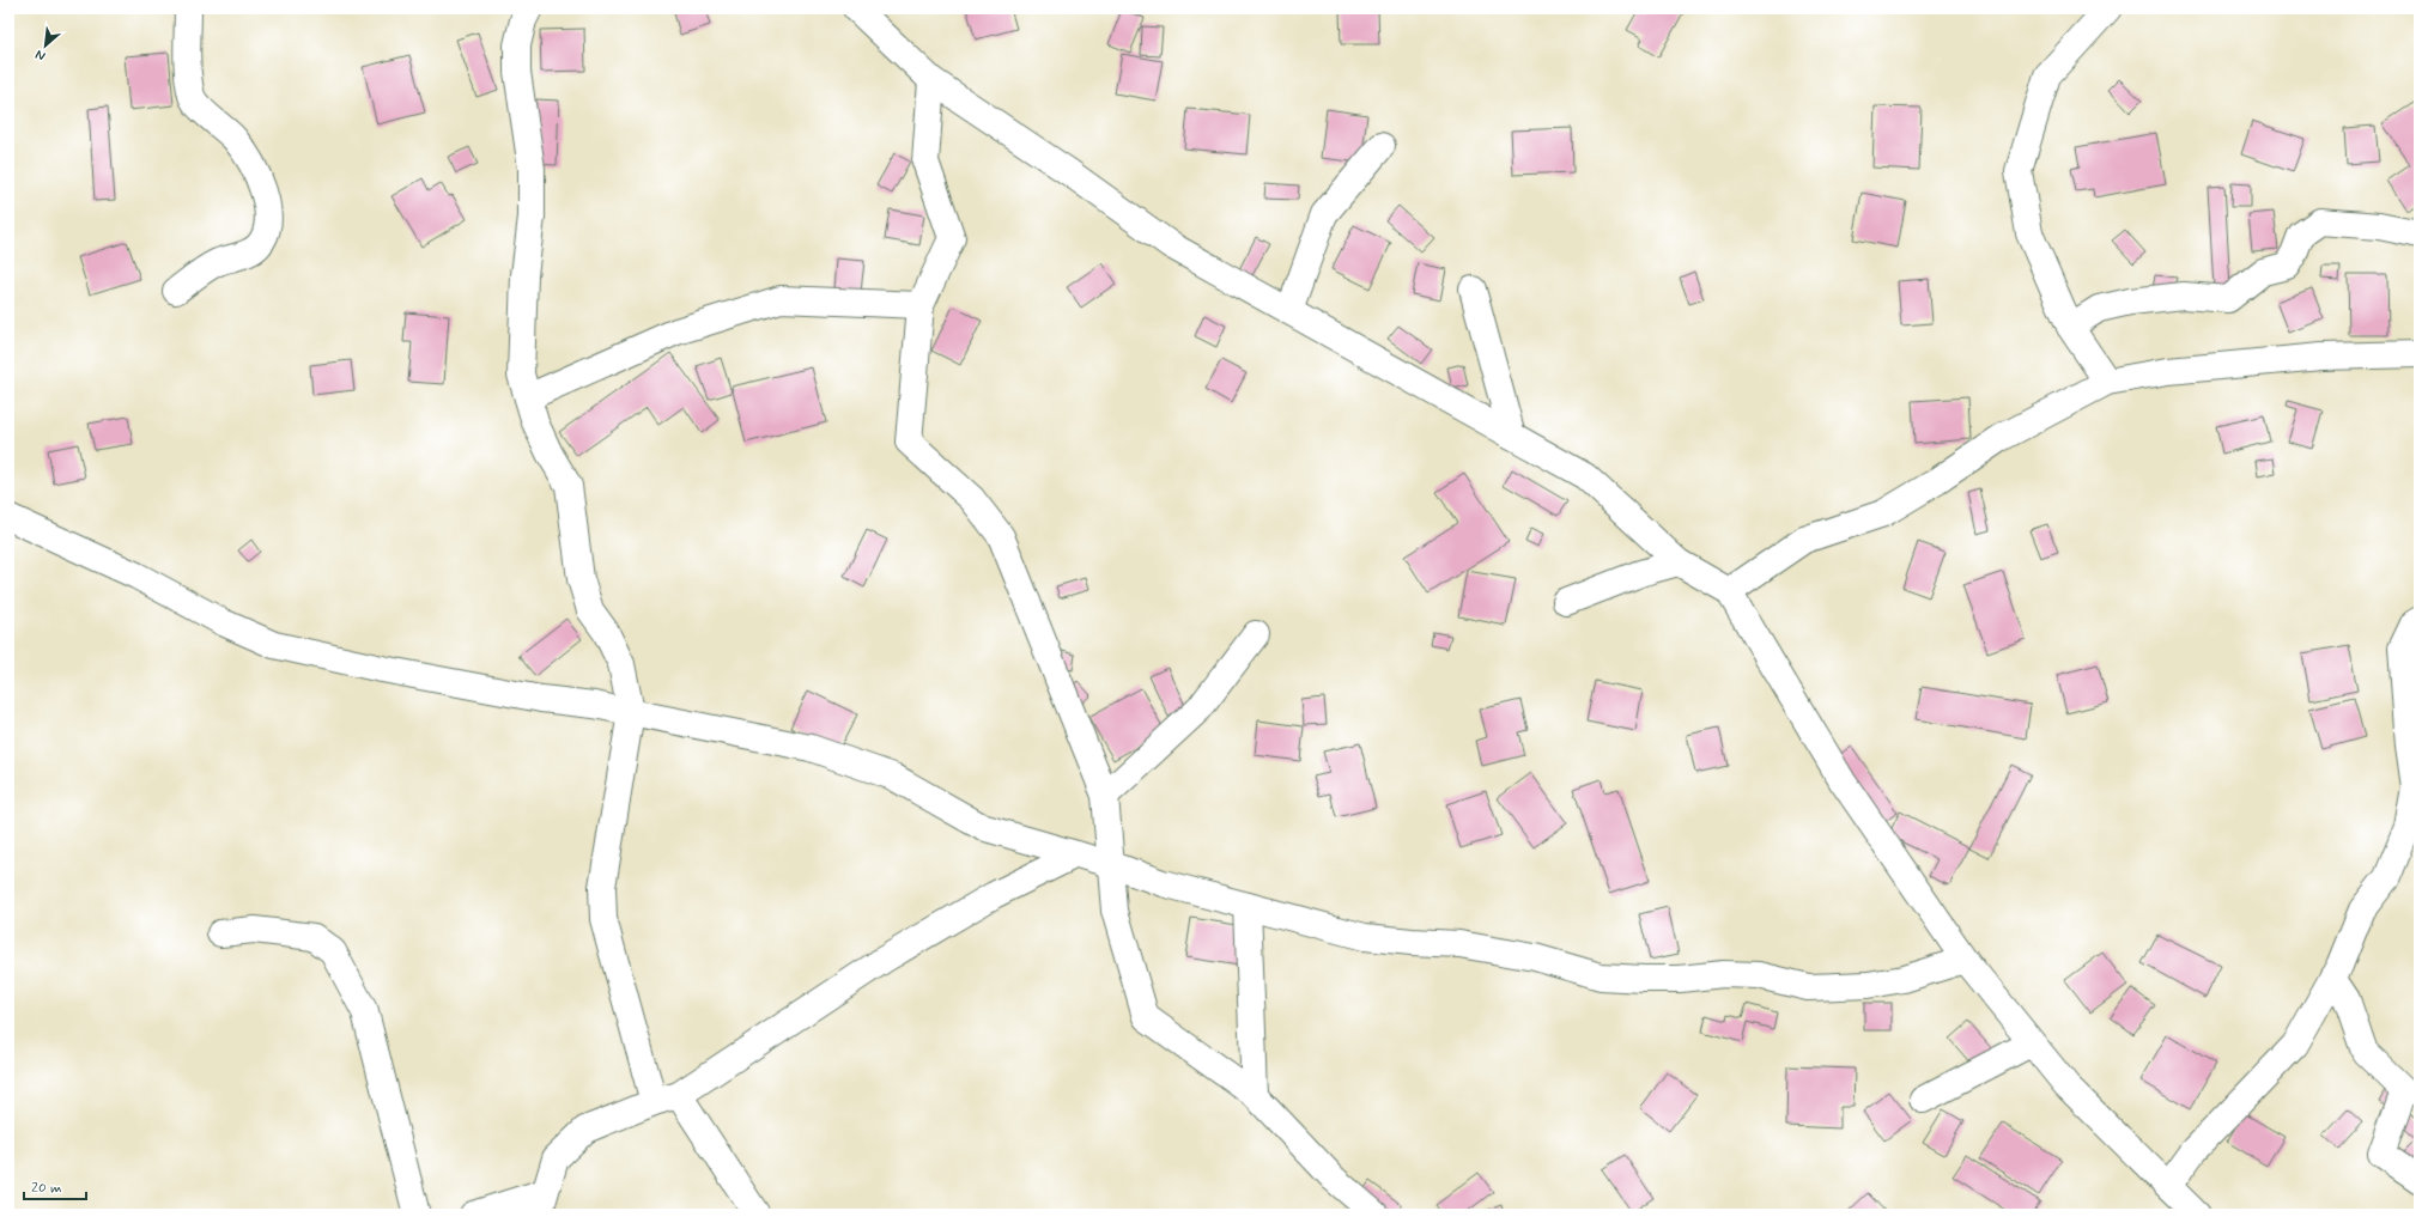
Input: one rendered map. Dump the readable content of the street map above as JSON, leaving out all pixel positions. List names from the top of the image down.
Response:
{
  "scale_bar": "20 m",
  "north": "bottom left"
}
